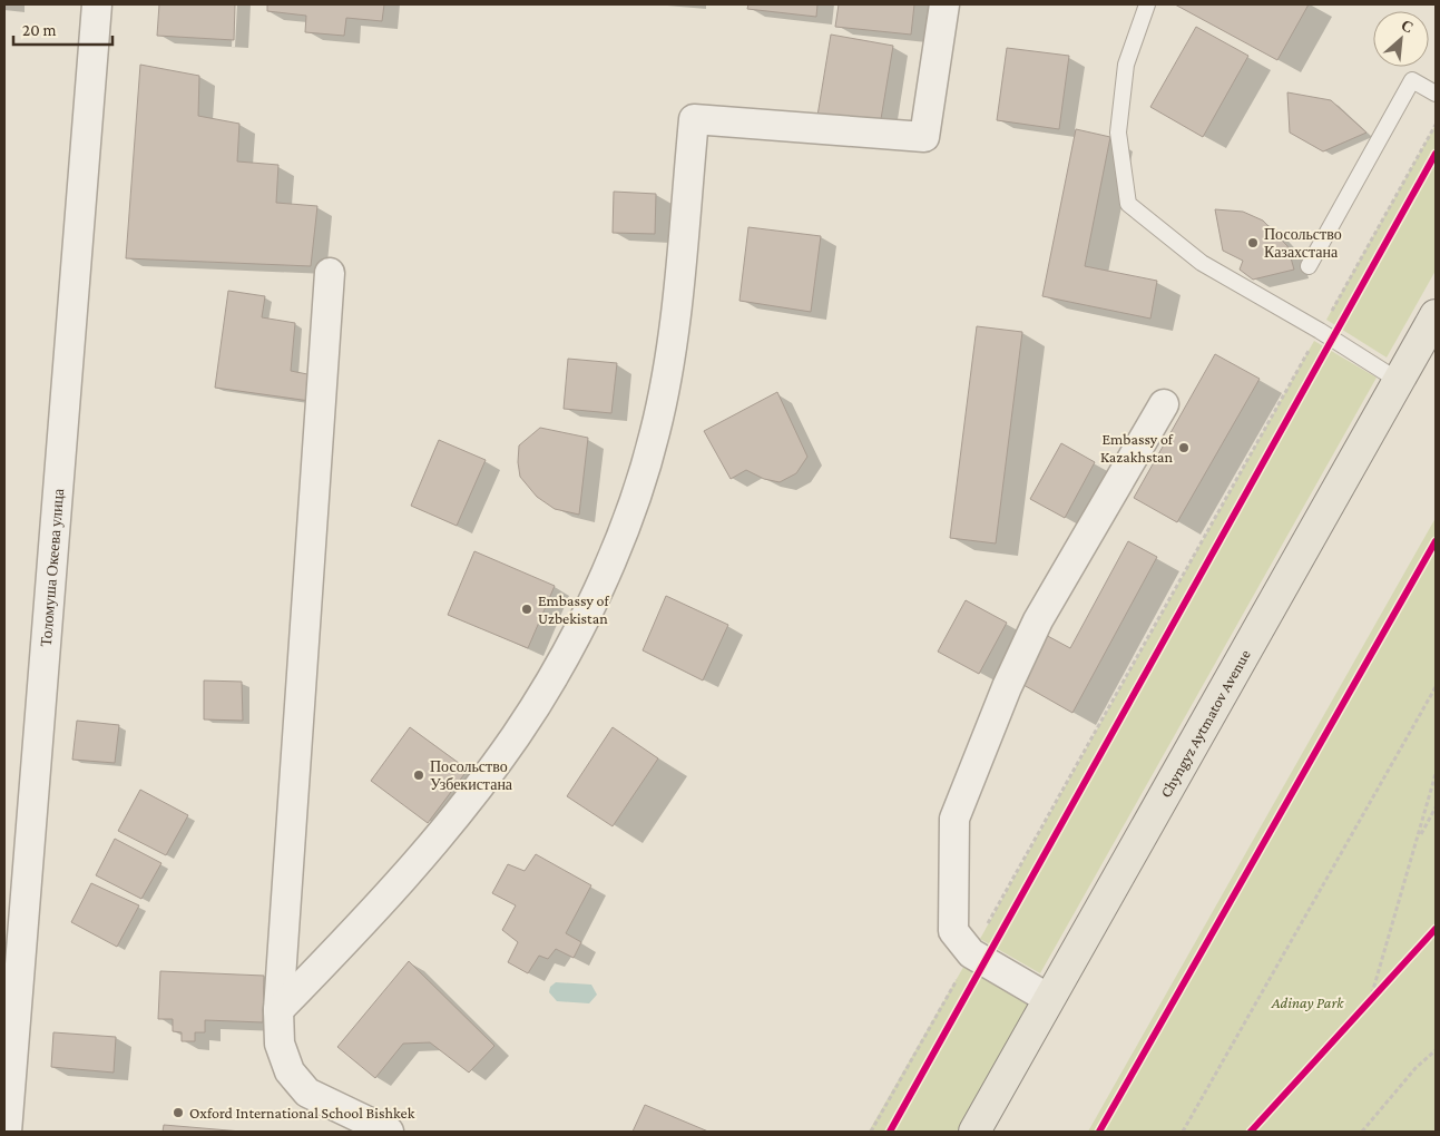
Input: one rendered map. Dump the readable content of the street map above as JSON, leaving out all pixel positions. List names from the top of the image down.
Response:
{
  "streets": {
    "main road": ["Chyngyz Aytmatov Avenue"],
    "street": ["Толомуша Океева улица"]
  },
  "parks": ["Adinay Park"],
  "places": [
    "Посольство Казахстана",
    "Embassy of Kazakhstan",
    "Embassy of Uzbekistan",
    "Посольство Узбекистана",
    "Oxford International School Bishkek"
  ],
  "scale_bar": "20 m",
  "north": "top right"
}
